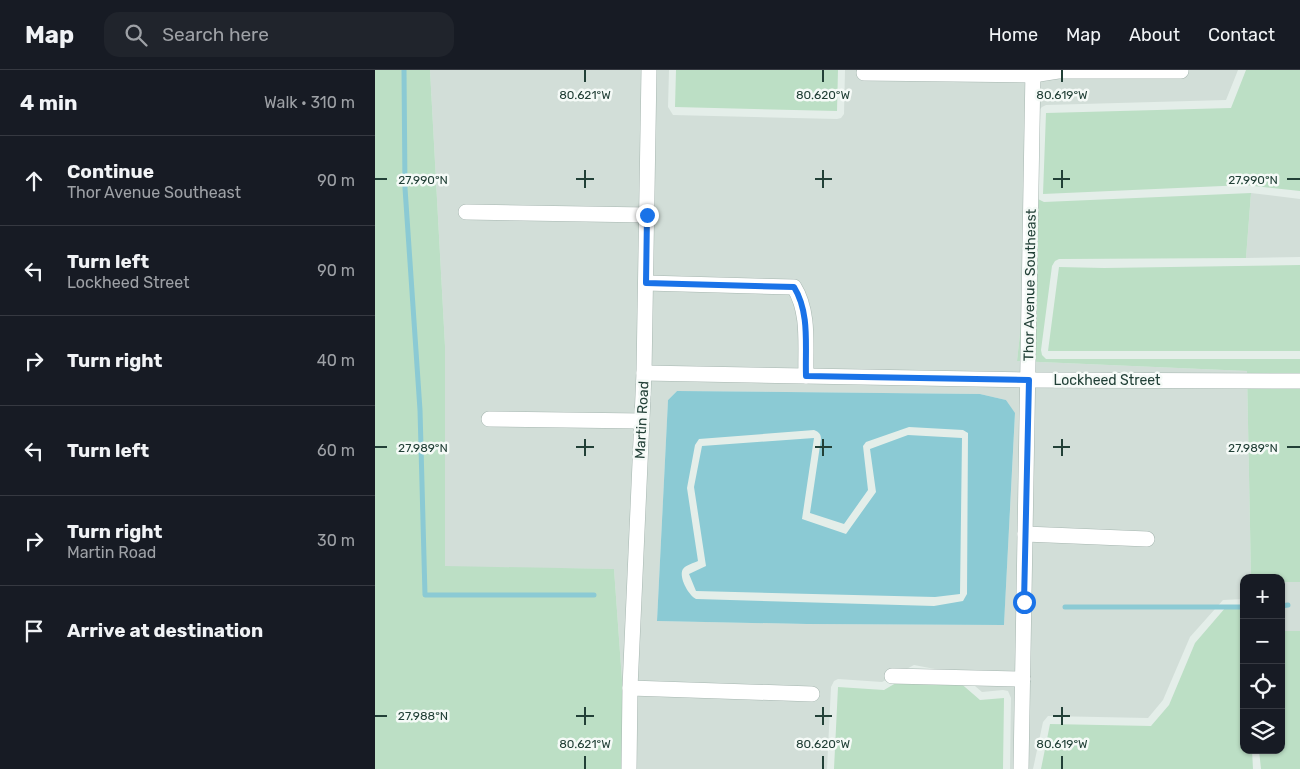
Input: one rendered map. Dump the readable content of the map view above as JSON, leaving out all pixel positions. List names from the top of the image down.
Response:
{
  "streets": {
    "street": ["Thor Avenue Southeast", "Lockheed Street", "Martin Road"]
  },
  "crossings": [
    ["Thor Avenue Southeast", "Lockheed Street"],
    ["Lockheed Street", "Martin Road"]
  ],
  "page": {
    "header": "Map",
    "search": "Search here",
    "nav": [
      "Home",
      "Map",
      "About",
      "Contact"
    ],
    "heading": ["4 min", "Walk · 310 m"],
    "list": [
      ["Continue", "Thor Avenue Southeast", "90 m"],
      ["Turn left", "Lockheed Street", "90 m"],
      ["Turn right", "40 m"],
      ["Turn left", "60 m"],
      ["Turn right", "Martin Road", "30 m"],
      "Arrive at destination"
    ],
    "map_buttons": ["+", "−"]
  },
  "coordinates": [
    "80.621°W",
    "80.620°W",
    "80.619°W",
    "27.990°N",
    "27.989°N",
    "27.988°N"
  ]
}
